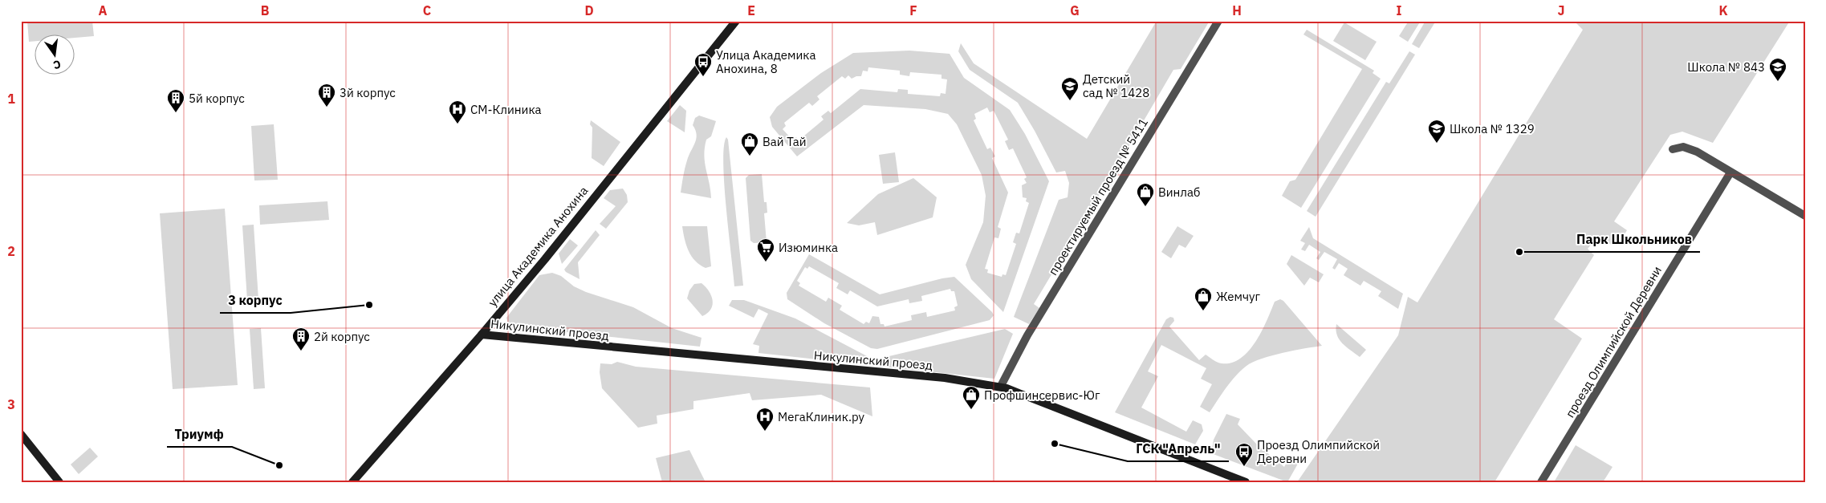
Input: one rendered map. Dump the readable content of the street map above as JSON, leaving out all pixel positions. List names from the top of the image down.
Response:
{
  "streets": {
    "street": [
      "проектируемый проезд № 5411",
      "улица Академика Анохина",
      "Никулинский проезд",
      "проезд Олимпийской Деревни"
    ]
  },
  "crossings": [
    ["проектируемый проезд № 5411", "Никулинский проезд"],
    ["улица Академика Анохина", "Никулинский проезд"]
  ],
  "places": {
    "bus stop": ["Улица Академика Анохина, 8", "Проезд Олимпийской Деревни"],
    "school or university": ["Школа № 843", "Детский сад № 1428", "Школа № 1329"],
    "building": ["3й корпус", "5й корпус", "2й корпус"],
    "hospital": ["СМ-Клиника", "МегаКлиник.ру"],
    "shop": [
      "Вай Тай",
      "Винлаб",
      "Жемчуг",
      "Профшинсервис-Юг"
    ],
    "other": [
      "Парк Школьников",
      "3 корпус",
      "ГСК \"Апрель\"",
      "Триумф"
    ],
    "supermarket": ["Изюминка"]
  },
  "north": "bottom",
  "grid": {
    "columns": [
      "A",
      "B",
      "C",
      "D",
      "E",
      "F",
      "G",
      "H",
      "I",
      "J",
      "K"
    ],
    "rows": ["1", "2", "3"]
  }
}
